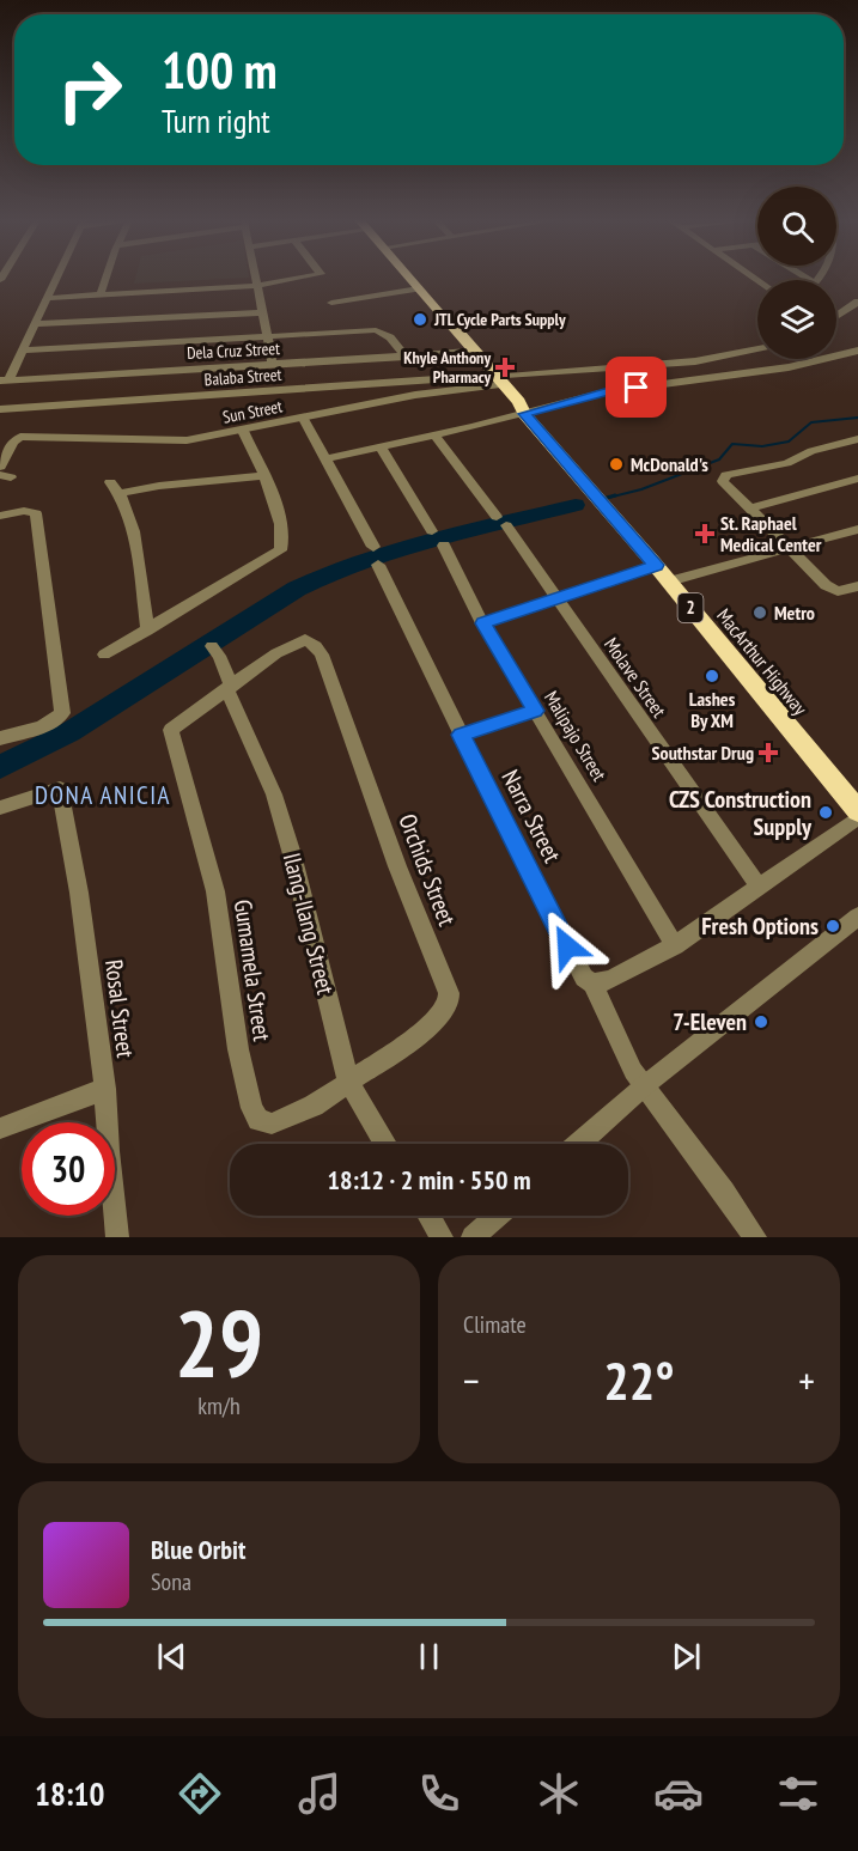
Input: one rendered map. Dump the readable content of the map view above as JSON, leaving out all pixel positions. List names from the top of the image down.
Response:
{
  "streets": {
    "highway": ["2", "MacArthur Highway"],
    "street": [
      "Dela Cruz Street",
      "Balaba Street",
      "Sun Street",
      "Molave Street",
      "Malipajo Street",
      "Narra Street",
      "Orchids Street",
      "Ilang-Ilang Street",
      "Gumamela Street",
      "Rosal Street"
    ]
  },
  "crossings": [
    ["Dela Cruz Street", "MacArthur Highway"],
    ["Balaba Street", "Sun Street"],
    ["Balaba Street", "MacArthur Highway"],
    ["Sun Street", "MacArthur Highway"],
    ["Sun Street", "Narra Street"],
    ["Orchids Street", "Ilang-Ilang Street"],
    ["Orchids Street", "Gumamela Street"],
    ["Ilang-Ilang Street", "Gumamela Street"]
  ],
  "districts": ["DONA ANICIA"],
  "places": {
    "other": [
      "JTL Cycle Parts Supply",
      "McDonald's",
      "Metro",
      "Lashes By XM",
      "CZS Construction Supply",
      "Fresh Options",
      "7-Eleven"
    ],
    "health": ["Khyle Anthony Pharmacy", "St. Raphael Medical Center", "Southstar Drug"]
  },
  "page": {
    "turn": ["100 m", "Turn right"],
    "limit": "30",
    "trip": "18:12 · 2 min · 550 m",
    "tile": [
      ["29", "km/h"],
      "Climate"
    ],
    "heat": ["−", "22°", "+"],
    "song": ["Blue Orbit", "Sona"],
    "tabs": "18:10"
  }
}
